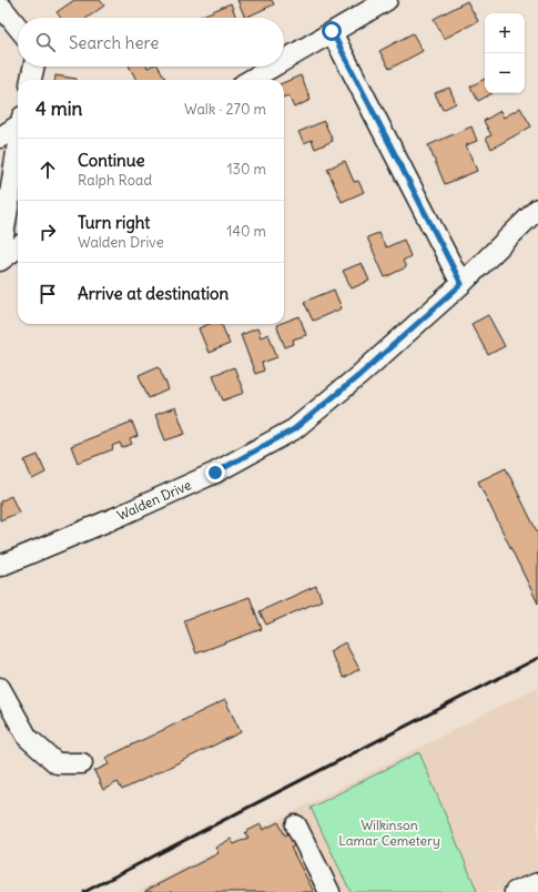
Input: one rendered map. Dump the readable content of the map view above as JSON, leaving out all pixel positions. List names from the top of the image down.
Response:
{
  "streets": {
    "street": ["Walden Drive"]
  },
  "parks": ["Wilkinson Lamar Cemetery"],
  "page": {
    "map_buttons": ["+", "−"],
    "search": "Search here",
    "heading": ["4 min", "Walk · 270 m"],
    "list": [
      ["Continue", "Ralph Road", "130 m"],
      ["Turn right", "Walden Drive", "140 m"],
      "Arrive at destination"
    ]
  }
}
